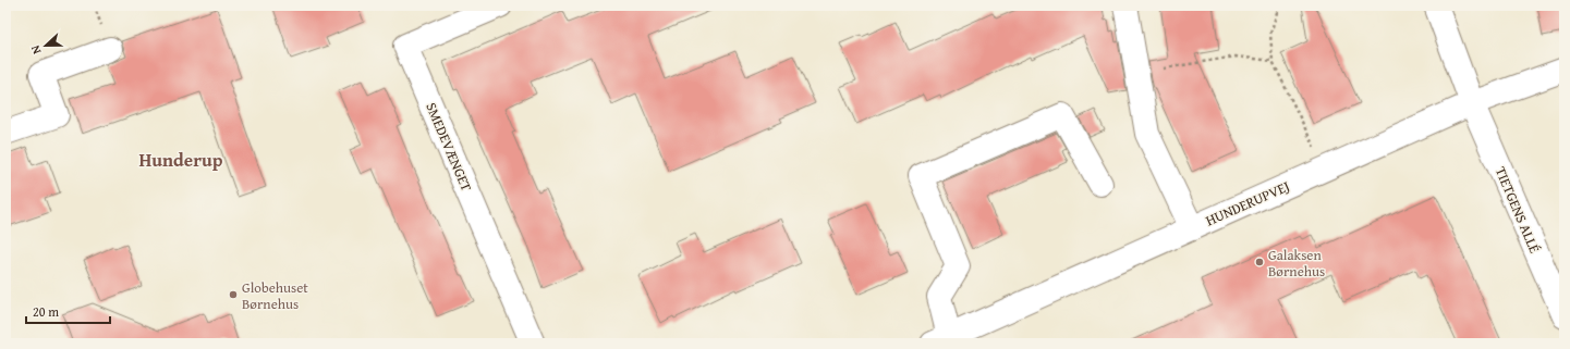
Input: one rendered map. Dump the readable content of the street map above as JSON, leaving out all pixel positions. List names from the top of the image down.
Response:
{
  "streets": {
    "street": ["SMEDEVÆNGET", "HUNDERUPVEJ", "TIETGENS ALLÉ"]
  },
  "crossings": [
    ["HUNDERUPVEJ", "TIETGENS ALLÉ"]
  ],
  "districts": ["Hunderup"],
  "places": ["Galaksen Børnehus", "Globehuset Børnehus"],
  "scale_bar": "20 m",
  "north": "left"
}
